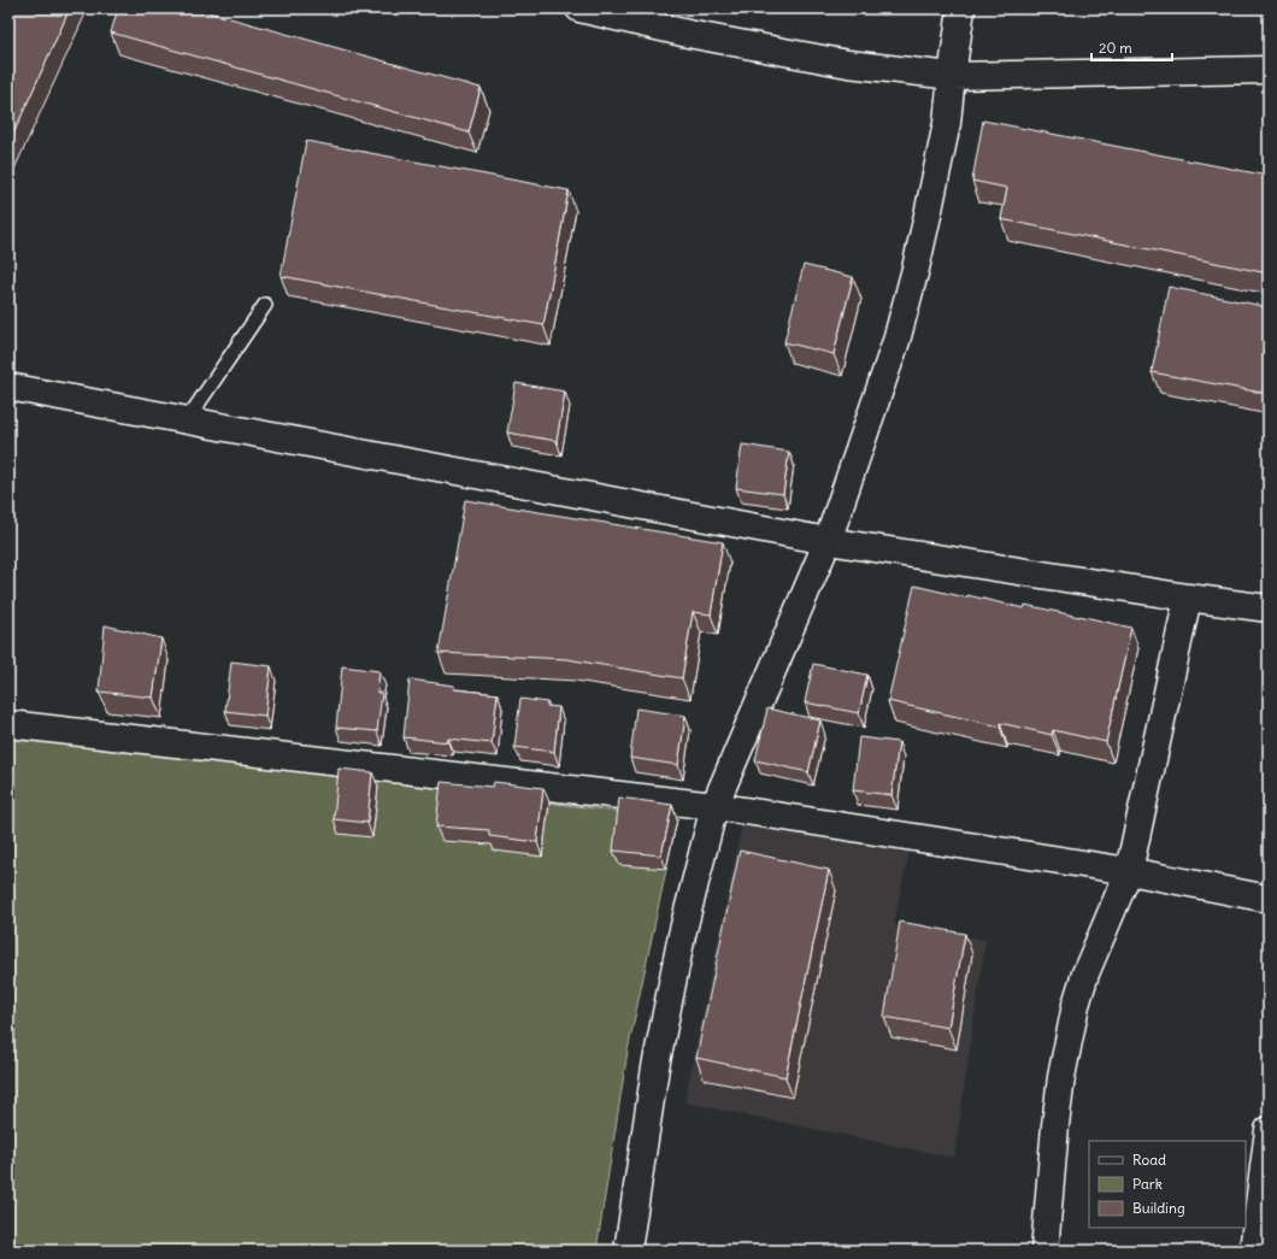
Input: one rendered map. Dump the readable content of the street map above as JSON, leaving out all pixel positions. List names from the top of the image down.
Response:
{
  "legend": ["Road", "Park", "Building"],
  "scale_bar": "20 m"
}
